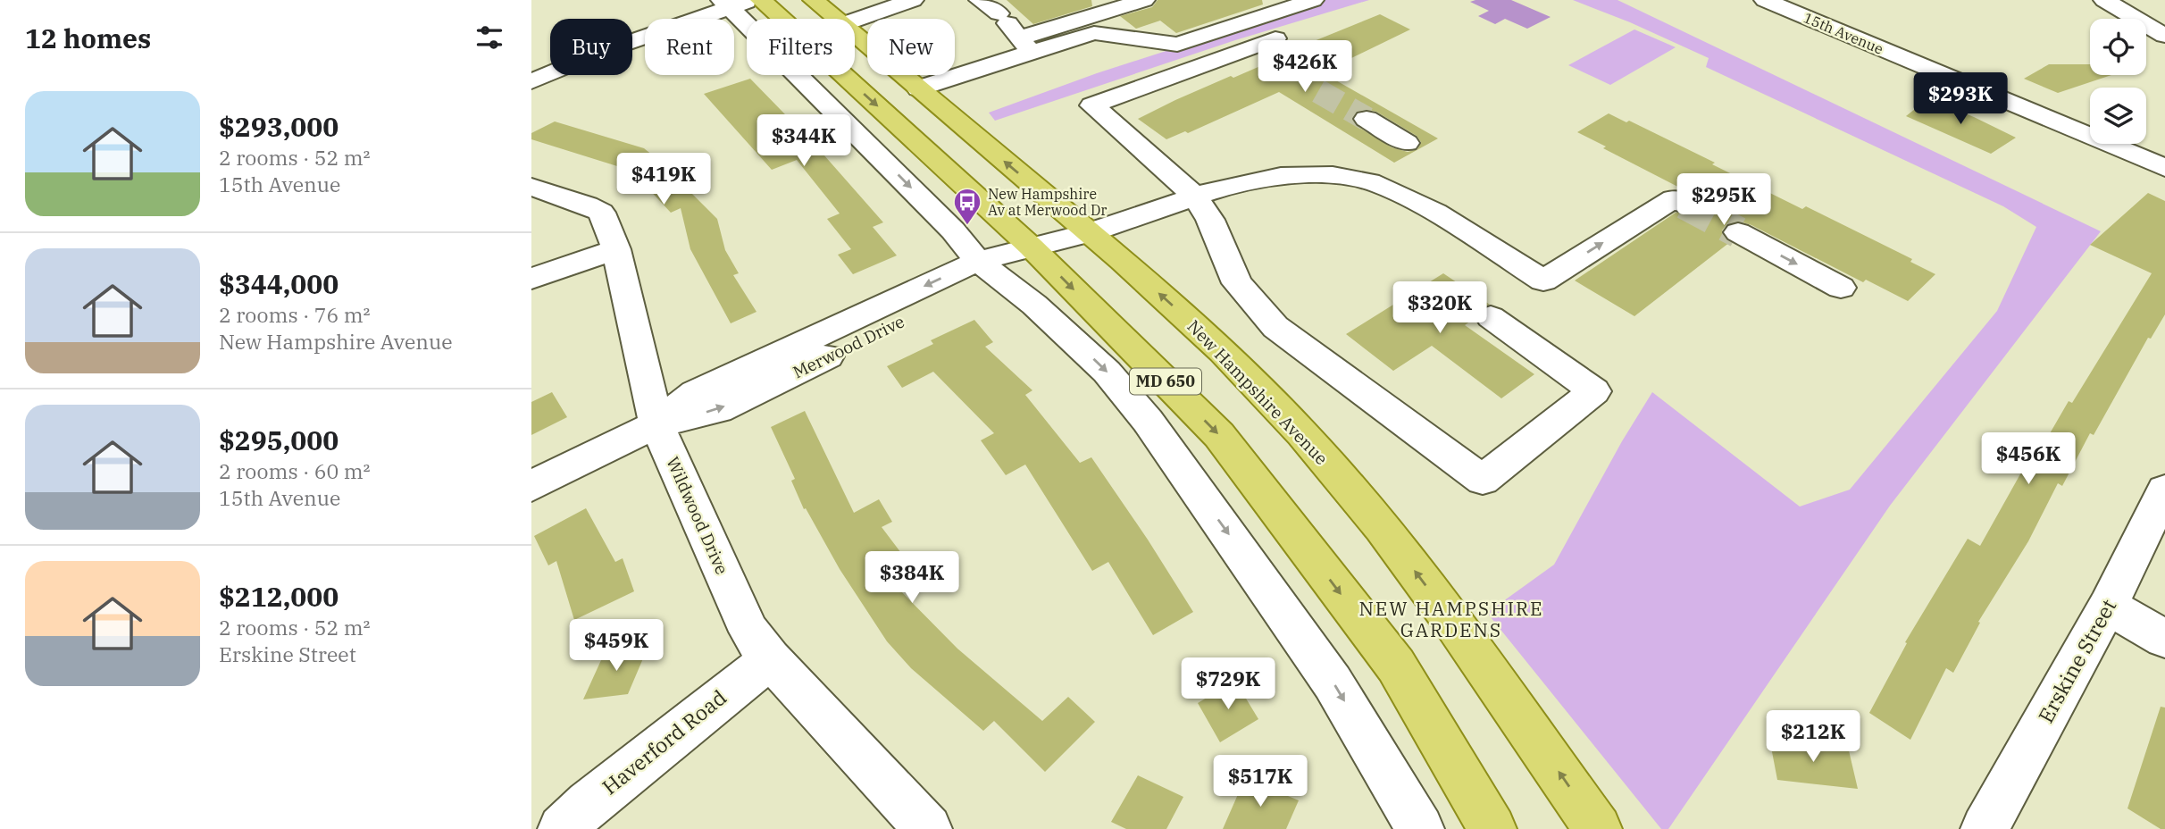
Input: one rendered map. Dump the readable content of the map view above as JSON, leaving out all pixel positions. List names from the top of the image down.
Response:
{
  "streets": {
    "main road": ["MD 650", "New Hampshire Avenue"],
    "street": [
      "15th Avenue",
      "Merwood Drive",
      "Wildwood Drive",
      "Erskine Street",
      "Haverford Road"
    ]
  },
  "crossings": [
    ["Merwood Drive", "MD 650"],
    ["Merwood Drive", "New Hampshire Avenue"],
    ["Merwood Drive", "Wildwood Drive"],
    ["Wildwood Drive", "Haverford Road"]
  ],
  "districts": ["NEW HAMPSHIRE GARDENS"],
  "places": {
    "bus stop": ["New Hampshire Av at Merwood Dr"]
  },
  "page": {
    "heading": "12 homes",
    "chip": [
      "Buy",
      "Rent",
      "Filters",
      "New"
    ],
    "price": [
      "$426K",
      "$293K",
      "$344K",
      "$419K",
      "$295K",
      "$320K",
      "$456K",
      "$384K",
      "$459K",
      "$729K",
      "$212K",
      "$517K"
    ],
    "list": [
      {
        "name": "$293,000",
        "note": "2 rooms · 52 m² · 15th Avenue"
      },
      {
        "name": "$344,000",
        "note": "2 rooms · 76 m² · New Hampshire Avenue"
      },
      {
        "name": "$295,000",
        "note": "2 rooms · 60 m² · 15th Avenue"
      },
      {
        "name": "$212,000",
        "note": "2 rooms · 52 m² · Erskine Street"
      }
    ]
  }
}
